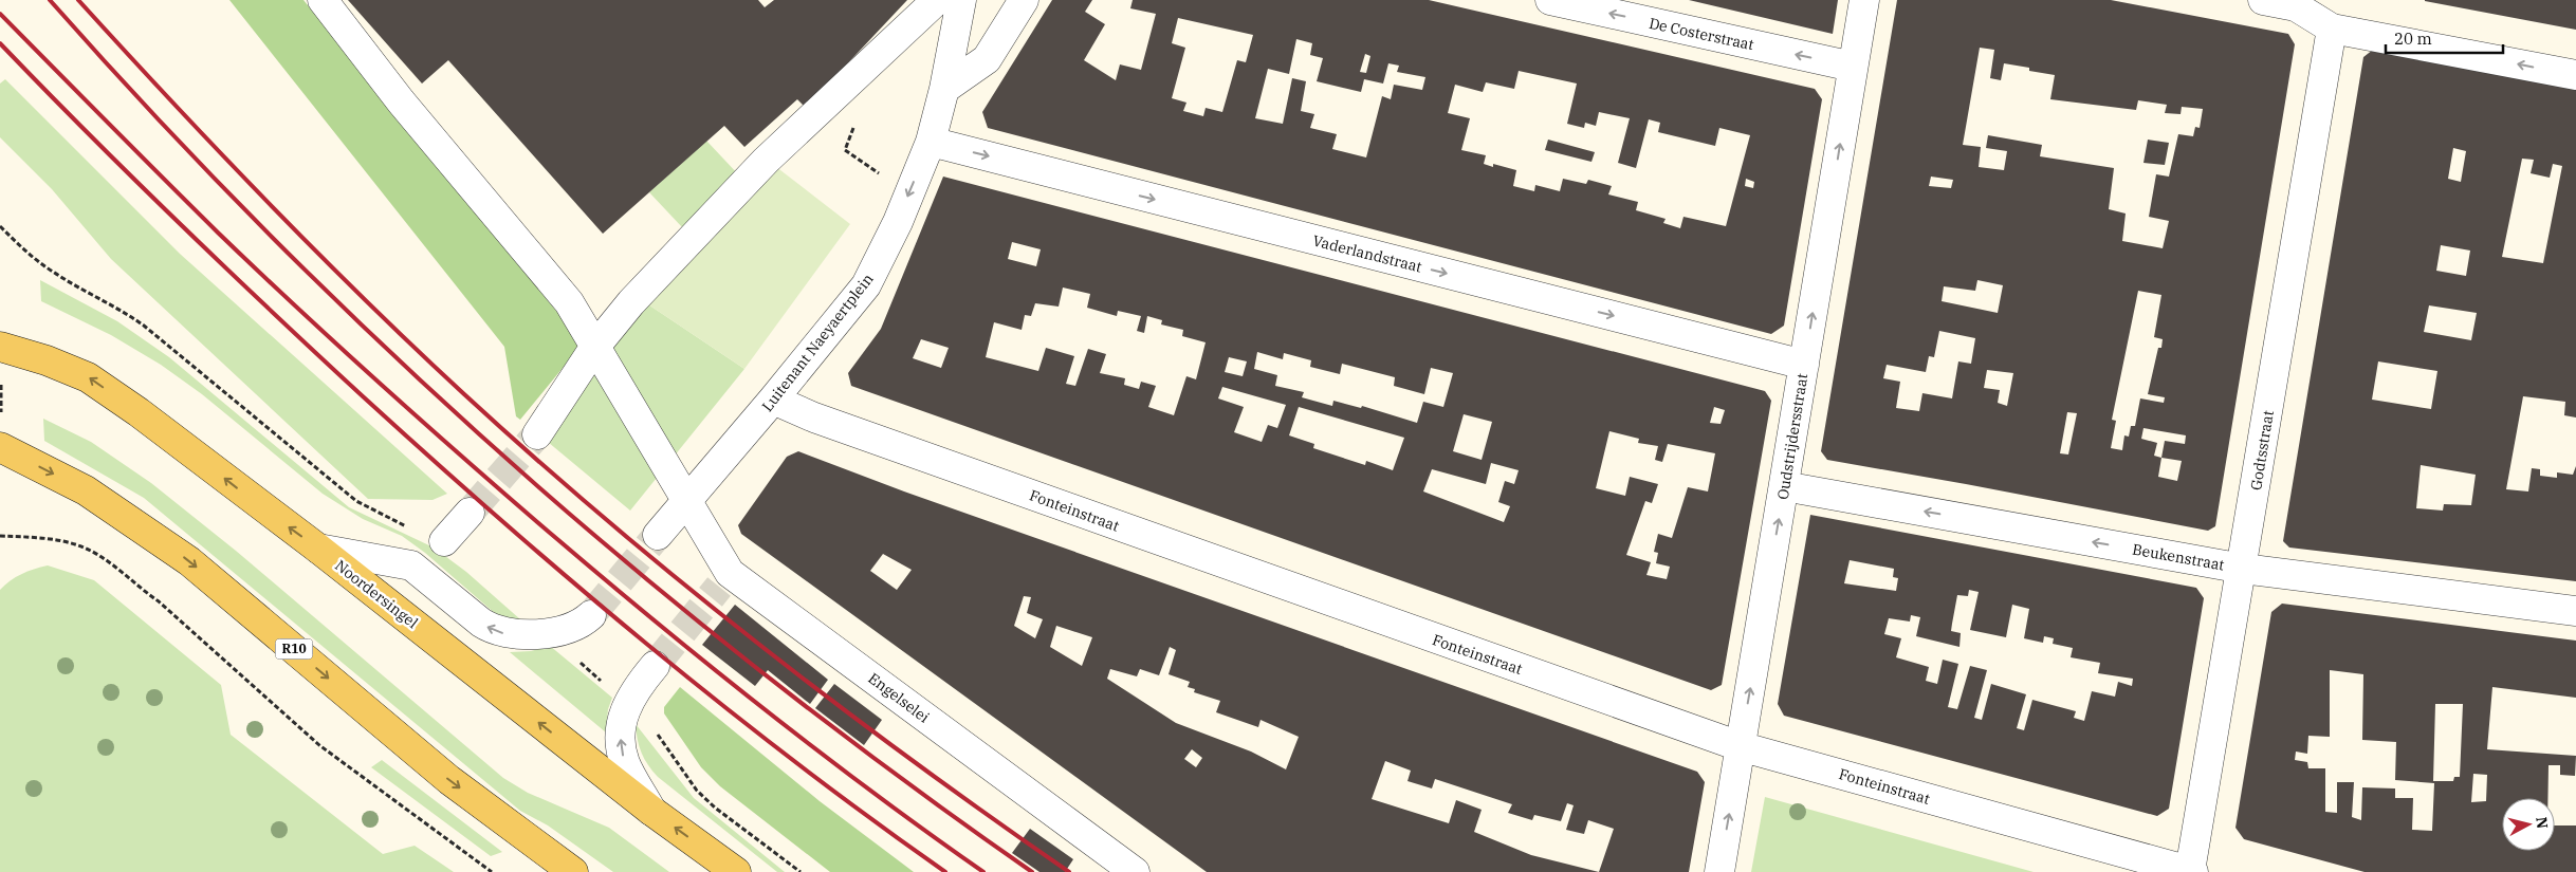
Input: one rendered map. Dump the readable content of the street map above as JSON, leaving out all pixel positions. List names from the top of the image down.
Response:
{
  "streets": {
    "main road": ["Noordersingel", "R10"],
    "street": [
      "De Costerstraat",
      "Vaderlandstraat",
      "Luitenant Naeyaertplein",
      "Oudstrijdersstraat",
      "Godtsstraat",
      "Fonteinstraat",
      "Beukenstraat",
      "Engelselei"
    ]
  },
  "crossings": [
    ["De Costerstraat", "Oudstrijdersstraat"],
    ["Vaderlandstraat", "Luitenant Naeyaertplein"],
    ["Vaderlandstraat", "Oudstrijdersstraat"],
    ["Luitenant Naeyaertplein", "Fonteinstraat"],
    ["Luitenant Naeyaertplein", "Engelselei"],
    ["Oudstrijdersstraat", "Fonteinstraat"],
    ["Oudstrijdersstraat", "Beukenstraat"],
    ["Godtsstraat", "Fonteinstraat"],
    ["Godtsstraat", "Beukenstraat"]
  ],
  "one_way": [
    "De Costerstraat",
    "Vaderlandstraat",
    "Oudstrijdersstraat",
    "Beukenstraat"
  ],
  "scale_bar": "20 m",
  "north": "right"
}
